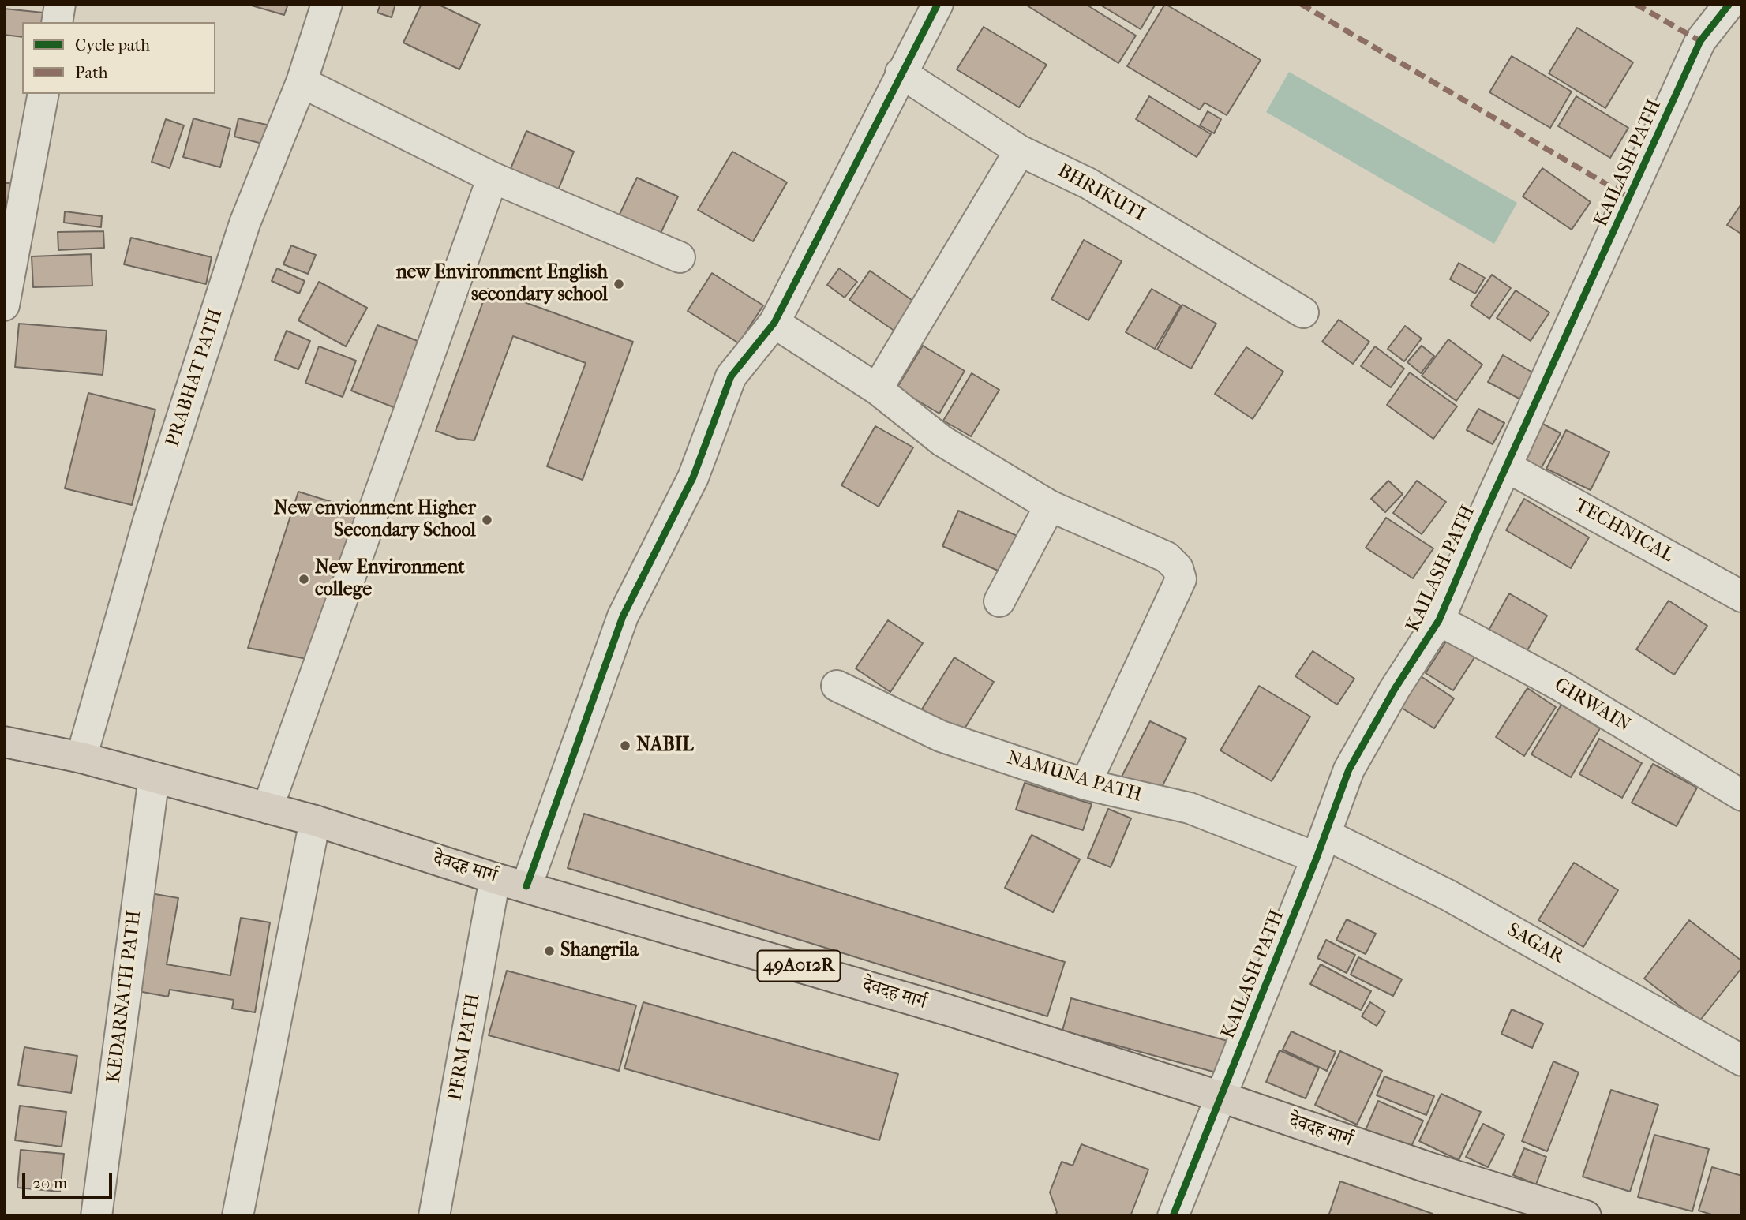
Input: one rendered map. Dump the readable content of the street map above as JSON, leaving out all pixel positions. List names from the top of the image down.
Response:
{
  "streets": {
    "main road": ["देवदह मार्ग", "49A012R"],
    "street": [
      "KAILASH PATH",
      "BHRIKUTI",
      "PRABHAT PATH",
      "TECHNICAL",
      "GIRWAIN",
      "NAMUNA PATH",
      "SAGAR",
      "KEDARNATH PATH",
      "PERM PATH"
    ]
  },
  "crossings": [
    ["KAILASH PATH", "TECHNICAL"],
    ["KAILASH PATH", "GIRWAIN"],
    ["KAILASH PATH", "NAMUNA PATH"],
    ["KAILASH PATH", "देवदह मार्ग"],
    ["KAILASH PATH", "SAGAR"],
    ["PRABHAT PATH", "देवदह मार्ग"],
    ["NAMUNA PATH", "SAGAR"],
    ["देवदह मार्ग", "KEDARNATH PATH"],
    ["देवदह मार्ग", "PERM PATH"]
  ],
  "places": [
    "new Environment English secondary school",
    "New envionment Higher Secondary School",
    "New Environment college",
    "NABIL",
    "Shangrila"
  ],
  "legend": ["Cycle path", "Path"],
  "scale_bar": "20 m"
}
